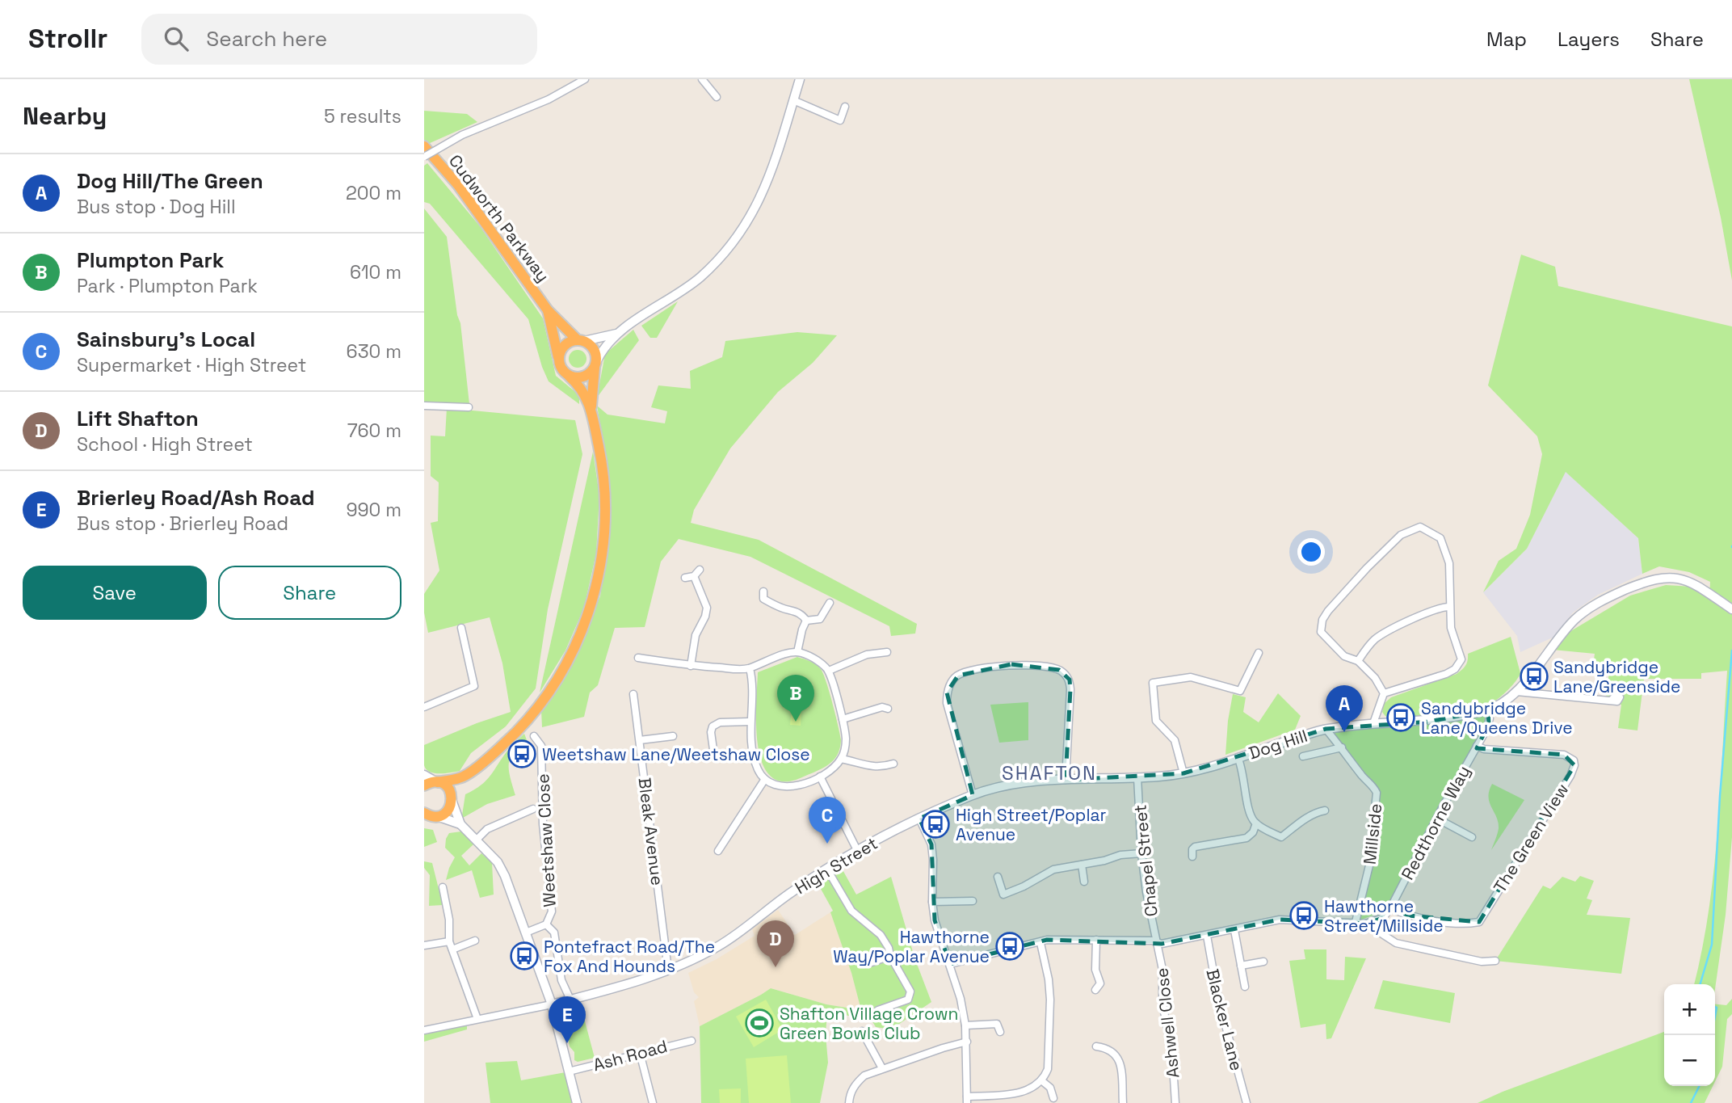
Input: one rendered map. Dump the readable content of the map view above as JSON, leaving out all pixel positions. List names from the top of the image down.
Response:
{
  "streets": {
    "highway": ["Cudworth Parkway"],
    "street": [
      "Dog Hill",
      "Redthorne Way",
      "Bleak Avenue",
      "Millside",
      "The Green View",
      "Weetshaw Close",
      "Chapel Street",
      "High Street",
      "Blacker Lane",
      "Ashwell Close",
      "Ash Road"
    ]
  },
  "crossings": [
    ["Dog Hill", "Redthorne Way"],
    ["Dog Hill", "Millside"],
    ["Dog Hill", "Chapel Street"],
    ["Dog Hill", "High Street"],
    ["Redthorne Way", "The Green View"],
    ["Bleak Avenue", "High Street"],
    ["Chapel Street", "High Street"],
    ["Chapel Street", "Ashwell Close"]
  ],
  "districts": ["SHAFTON"],
  "places": {
    "bus stop": [
      "Sandybridge Lane/Greenside",
      "Sandybridge Lane/Queens Drive",
      "Weetshaw Lane/Weetshaw Close",
      "High Street/Poplar Avenue",
      "Hawthorne Street/Millside",
      "Hawthorne Way/Poplar Avenue",
      "Pontefract Road/The Fox And Hounds"
    ],
    "sports": ["Shafton Village Crown Green Bowls Club"]
  },
  "page": {
    "header": "Strollr",
    "search": "Search here",
    "nav": ["Map", "Layers", "Share"],
    "heading": ["Nearby", "5 results"],
    "list": [
      {
        "mark": "A",
        "name": "Dog Hill/The Green",
        "note": "Bus stop · Dog Hill",
        "value": "200 m"
      },
      {
        "mark": "B",
        "name": "Plumpton Park",
        "note": "Park · Plumpton Park",
        "value": "610 m"
      },
      {
        "mark": "C",
        "name": "Sainsbury's Local",
        "note": "Supermarket · High Street",
        "value": "630 m"
      },
      {
        "mark": "D",
        "name": "Lift Shafton",
        "note": "School · High Street",
        "value": "760 m"
      },
      {
        "mark": "E",
        "name": "Brierley Road/Ash Road",
        "note": "Bus stop · Brierley Road",
        "value": "990 m"
      }
    ],
    "buttons": ["Save", "Share"],
    "pins": [
      "B",
      "A",
      "C",
      "D",
      "E"
    ],
    "map_buttons": ["+", "−"]
  }
}
